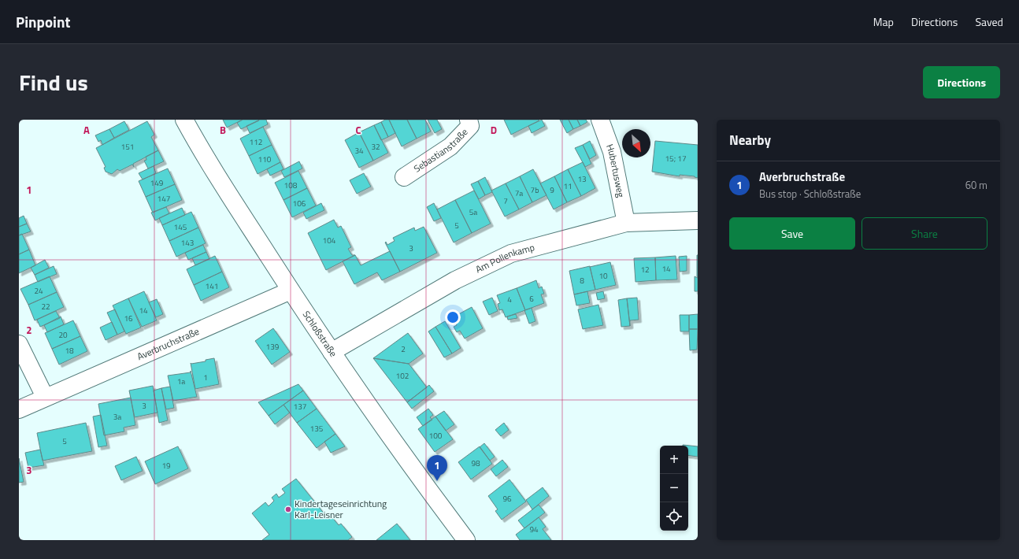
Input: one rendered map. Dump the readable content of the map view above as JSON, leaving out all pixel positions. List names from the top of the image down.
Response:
{
  "streets": {
    "street": [
      "Sebastianstraße",
      "Hubertusweg",
      "Am Pollenkamp",
      "Schloßstraße",
      "Averbruchstraße"
    ]
  },
  "crossings": [
    ["Hubertusweg", "Am Pollenkamp"],
    ["Am Pollenkamp", "Schloßstraße"],
    ["Schloßstraße", "Averbruchstraße"]
  ],
  "places": ["Kindertageseinrichtung Karl-Leisner"],
  "house_numbers": [
    "112",
    "151",
    "32",
    "34",
    "15; 17",
    "110",
    "13",
    "149",
    "108",
    "11",
    "7b",
    "9",
    "7a",
    "147",
    "7",
    "106",
    "5a",
    "5",
    "145",
    "104",
    "143",
    "3",
    "14",
    "12",
    "10",
    "8",
    "141",
    "24",
    "6",
    "4",
    "22",
    "14",
    "16",
    "20",
    "139",
    "2",
    "18",
    "102",
    "1",
    "1a",
    "3",
    "137",
    "3a",
    "135",
    "100",
    "5",
    "98",
    "19",
    "96",
    "94"
  ],
  "north": "bottom right",
  "page": {
    "header": "Pinpoint",
    "nav": ["Map", "Directions", "Saved"],
    "title": "Find us",
    "buttons": [
      "Directions",
      ["Save", "Share"]
    ],
    "heading": "Nearby",
    "list": [
      {
        "mark": "1",
        "name": "Averbruchstraße",
        "note": "Bus stop · Schloßstraße",
        "value": "60 m"
      }
    ],
    "map_buttons": ["+", "−"],
    "pins": "1"
  },
  "grid": {
    "columns": [
      "A",
      "B",
      "C",
      "D"
    ],
    "rows": ["1", "2", "3"]
  }
}
